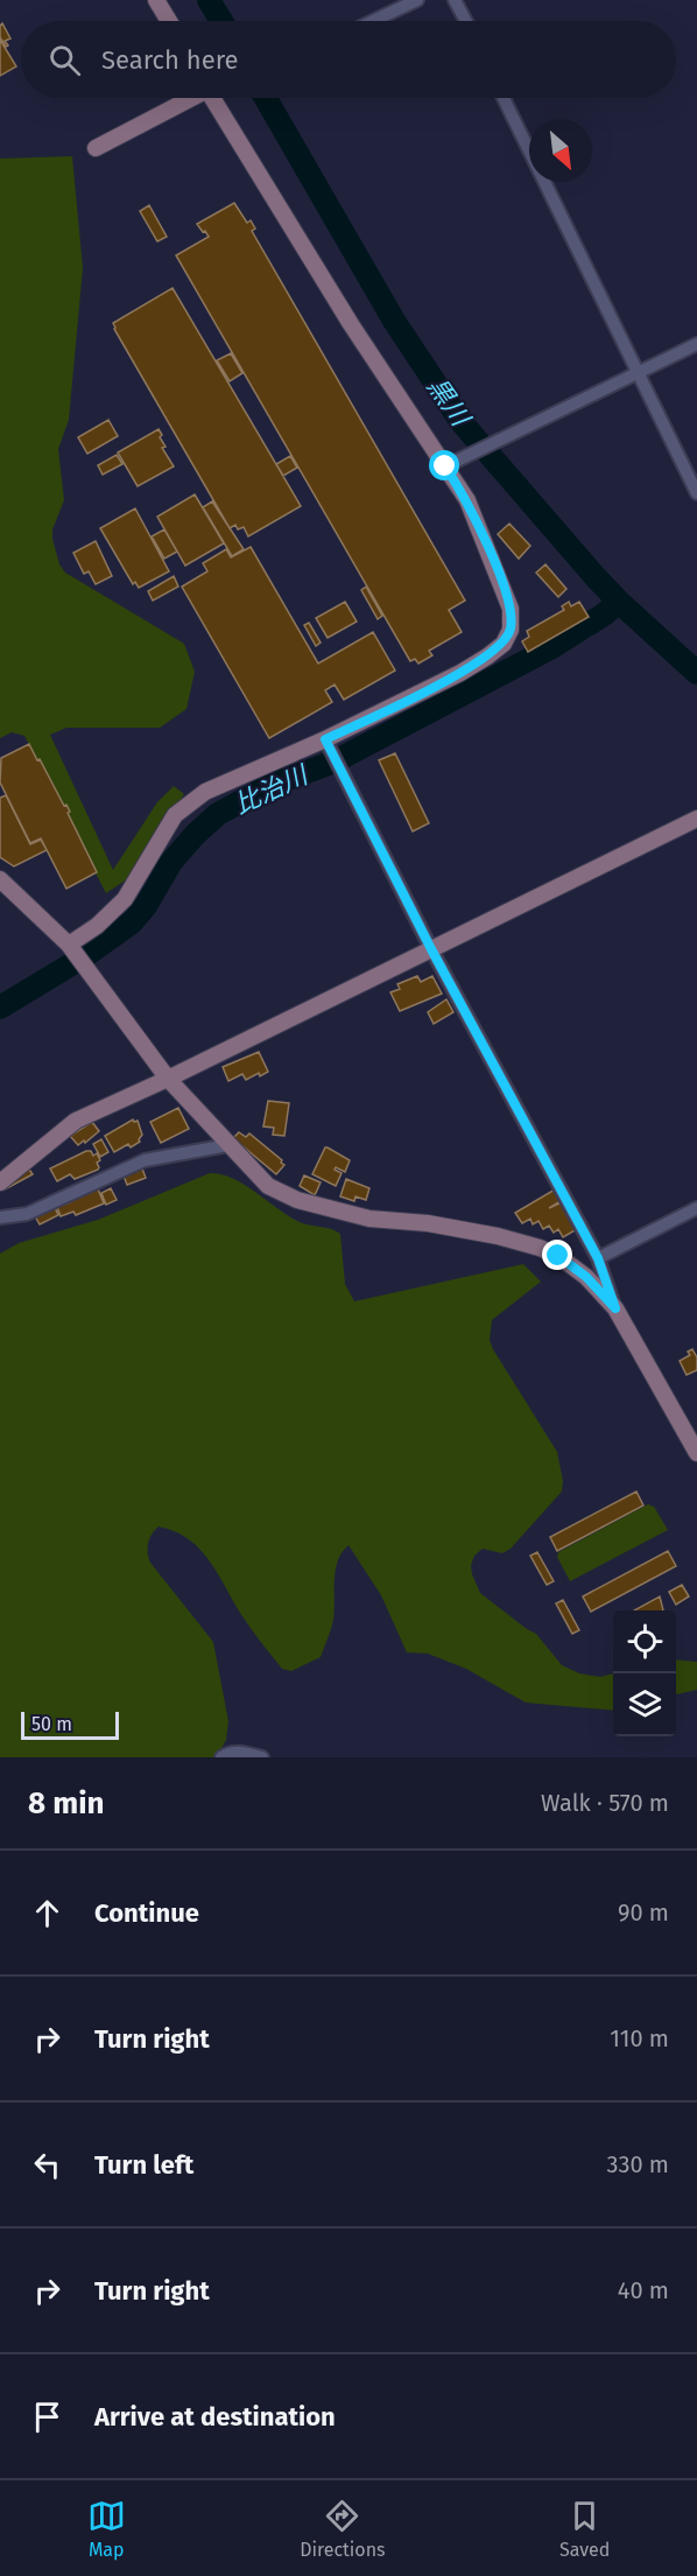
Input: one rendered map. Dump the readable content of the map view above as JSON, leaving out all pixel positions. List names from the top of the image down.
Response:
{
  "water": ["黒川", "比治川"],
  "scale_bar": "50 m",
  "north": "bottom right",
  "page": {
    "search": "Search here",
    "scale": "50 m",
    "heading": ["8 min", "Walk · 570 m"],
    "list": [
      ["Continue", "90 m"],
      ["Turn right", "110 m"],
      ["Turn left", "330 m"],
      ["Turn right", "40 m"],
      "Arrive at destination"
    ],
    "nav": ["Map", "Directions", "Saved"]
  }
}
